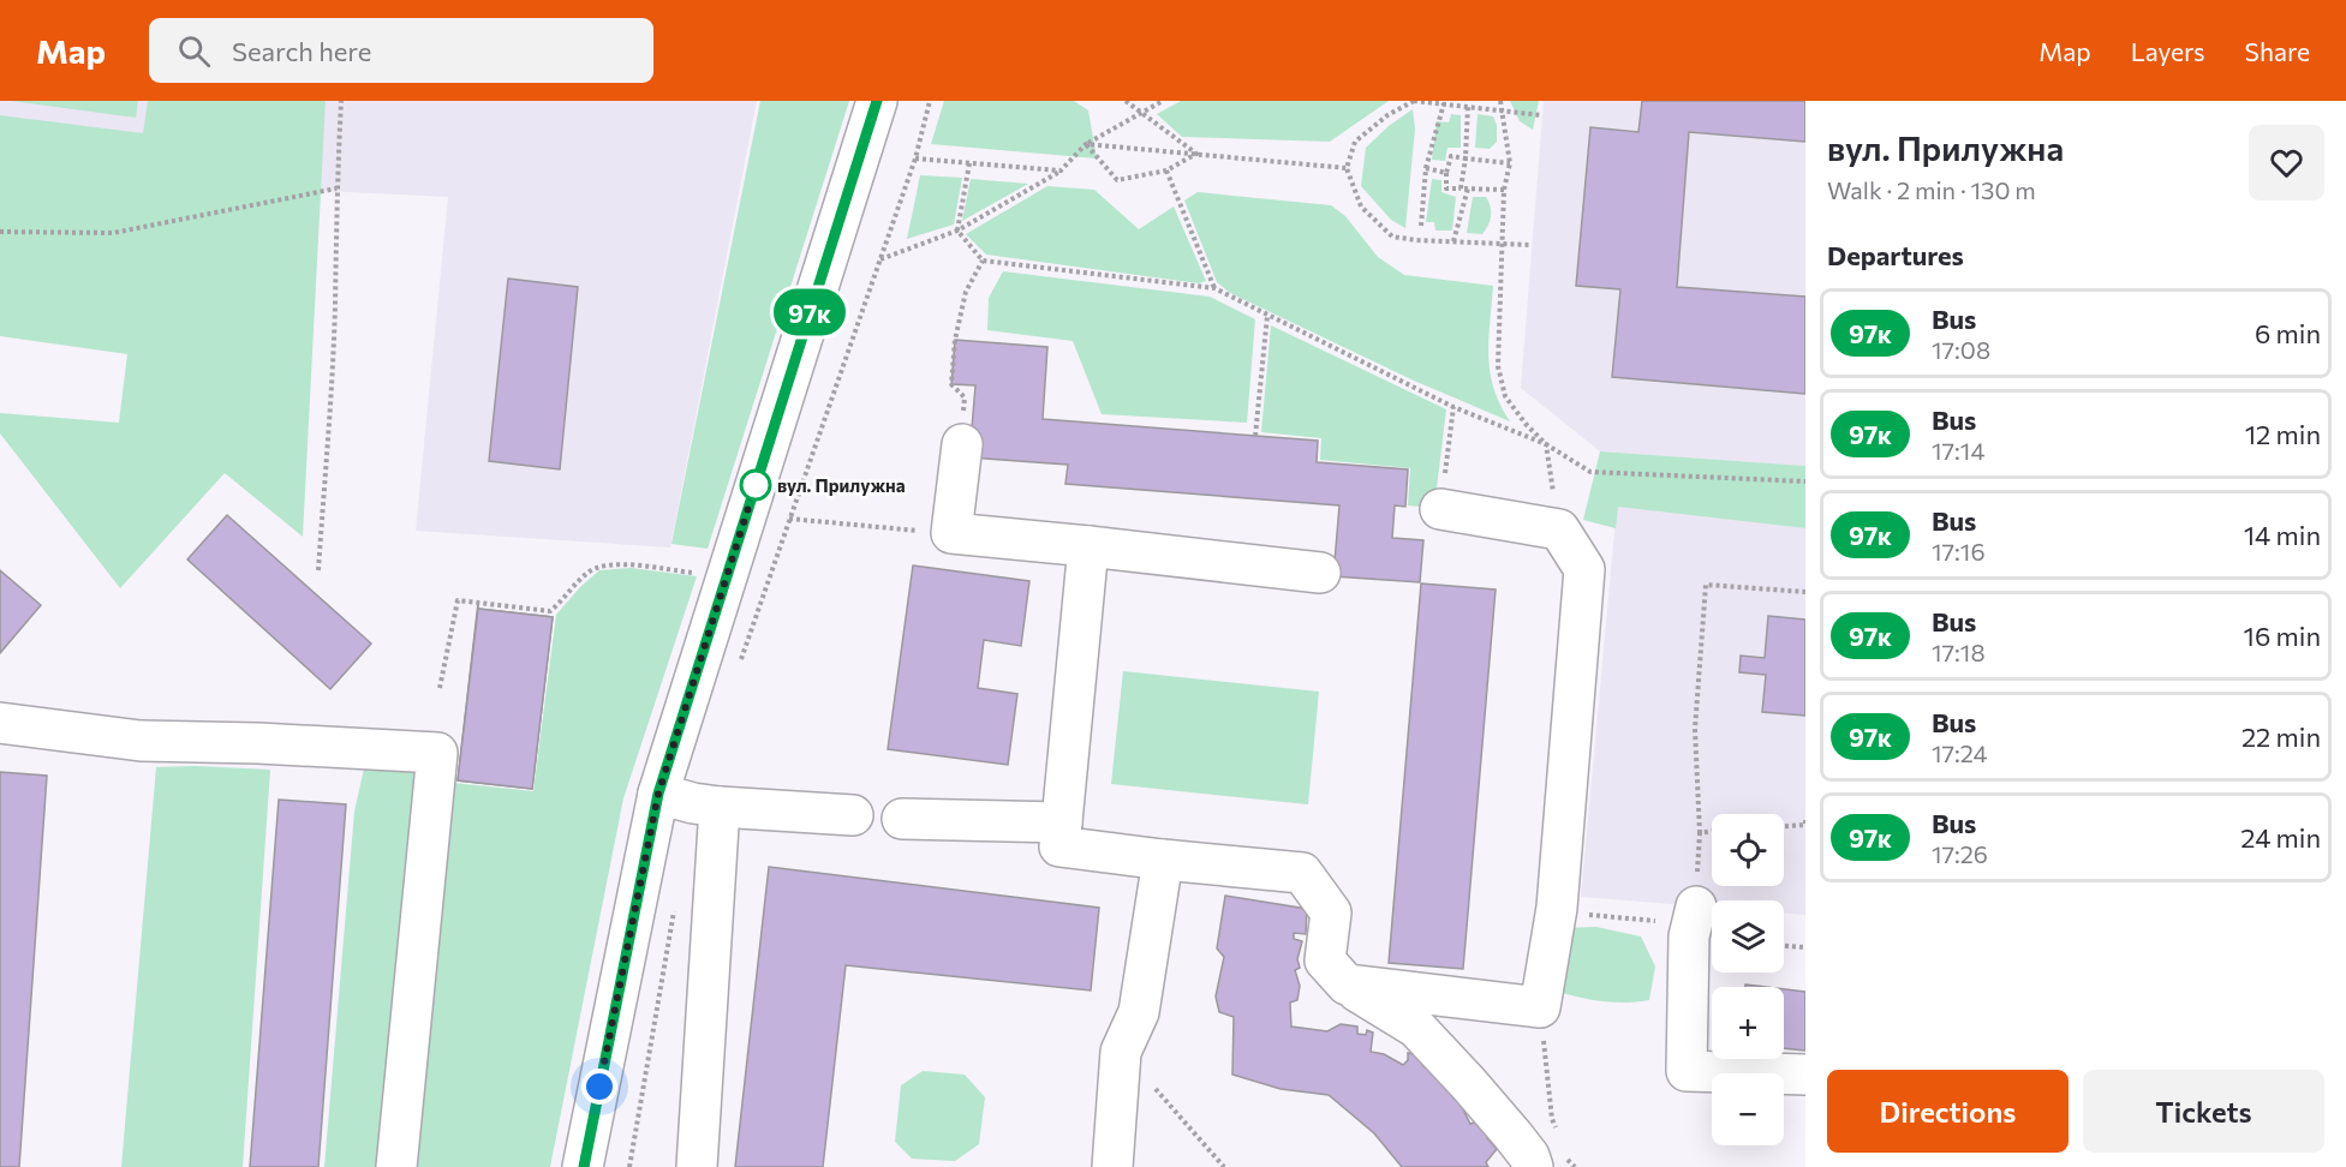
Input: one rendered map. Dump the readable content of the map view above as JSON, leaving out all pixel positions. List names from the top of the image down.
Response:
{
  "places": ["вул. Прилужна"],
  "lines": ["bus line 97к"],
  "page": {
    "header": "Map",
    "search": "Search here",
    "nav": ["Map", "Layers", "Share"],
    "on_map": "97к",
    "heading": [
      ["вул. Прилужна", "Walk · 2 min · 130 m"],
      "Departures"
    ],
    "list": [
      {
        "mark": "97к",
        "name": "Bus",
        "note": "17:08",
        "value": "6 min"
      },
      {
        "mark": "97к",
        "name": "Bus",
        "note": "17:14",
        "value": "12 min"
      },
      {
        "mark": "97к",
        "name": "Bus",
        "note": "17:16",
        "value": "14 min"
      },
      {
        "mark": "97к",
        "name": "Bus",
        "note": "17:18",
        "value": "16 min"
      },
      {
        "mark": "97к",
        "name": "Bus",
        "note": "17:24",
        "value": "22 min"
      },
      {
        "mark": "97к",
        "name": "Bus",
        "note": "17:26",
        "value": "24 min"
      }
    ],
    "map_buttons": ["+", "−"],
    "buttons": ["Directions", "Tickets"]
  }
}
